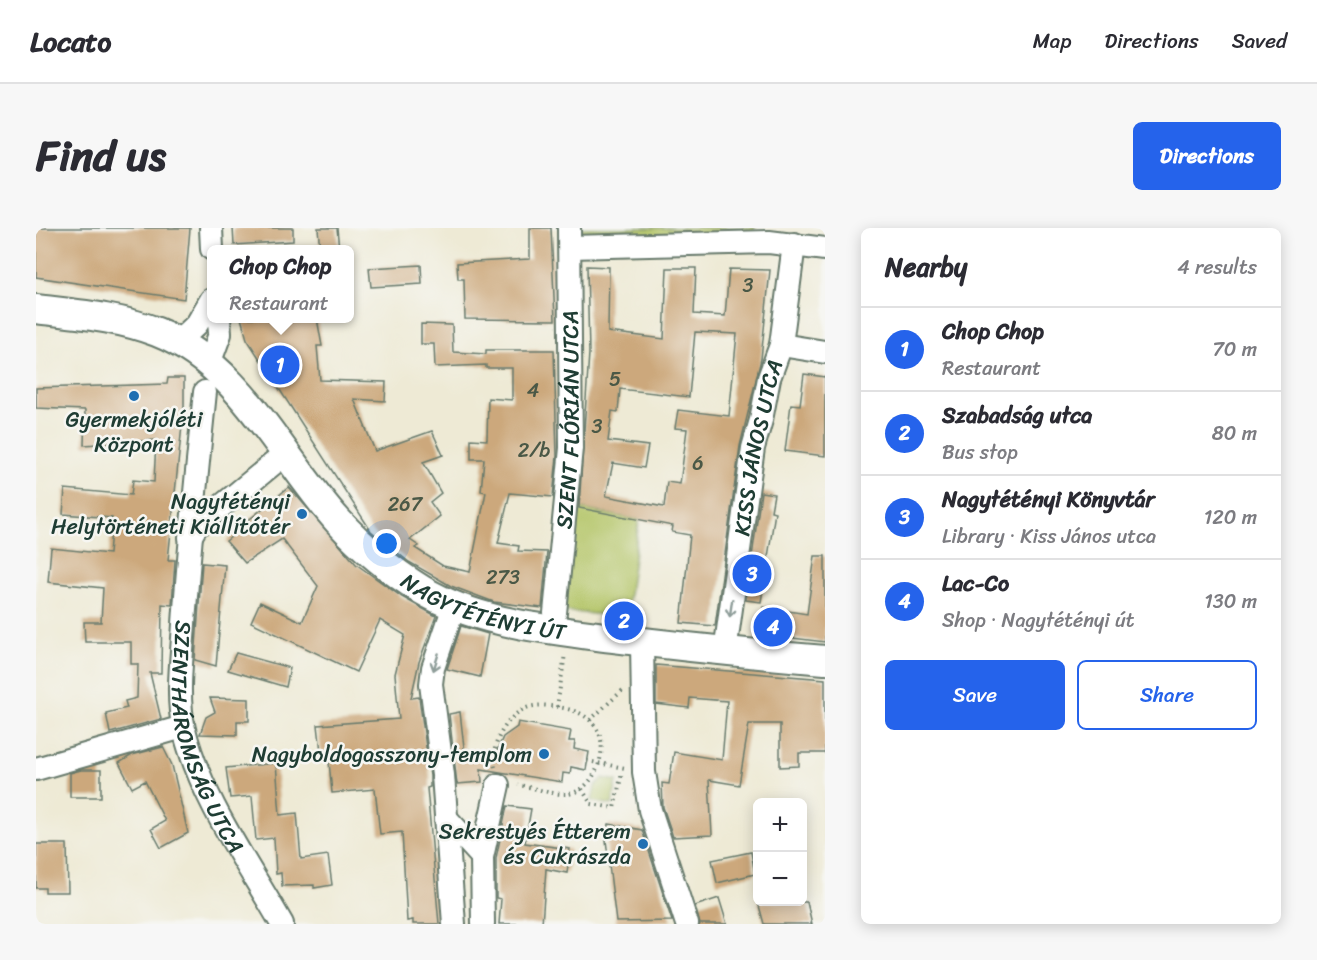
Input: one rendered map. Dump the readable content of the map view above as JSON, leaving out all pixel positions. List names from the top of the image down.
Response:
{
  "streets": {
    "main road": ["NAGYTÉTÉNYI ÚT"],
    "street": ["SZENT FLÓRIÁN UTCA", "KISS JÁNOS UTCA", "SZENTHÁROMSÁG UTCA"]
  },
  "crossings": [
    ["KISS JÁNOS UTCA", "NAGYTÉTÉNYI ÚT"]
  ],
  "one_way": ["KISS JÁNOS UTCA"],
  "places": [
    "Gyermekjóléti Központ",
    "Nagytétényi Helytörténeti Kiállítótér",
    "Nagyboldogasszony-templom",
    "Sekrestyés Étterem és Cukrászda"
  ],
  "house_numbers": [
    "3",
    "5",
    "4",
    "3",
    "2/b",
    "6",
    "267",
    "273"
  ],
  "page": {
    "header": "Locato",
    "nav": ["Map", "Directions", "Saved"],
    "title": "Find us",
    "buttons": [
      "Directions",
      ["Save", "Share"]
    ],
    "heading": ["Nearby", "4 results"],
    "popup": ["Chop Chop", "Restaurant"],
    "list": [
      {
        "mark": "1",
        "name": "Chop Chop",
        "note": "Restaurant",
        "value": "70 m"
      },
      {
        "mark": "2",
        "name": "Szabadság utca",
        "note": "Bus stop",
        "value": "80 m"
      },
      {
        "mark": "3",
        "name": "Nagytétényi Könyvtár",
        "note": "Library · Kiss János utca",
        "value": "120 m"
      },
      {
        "mark": "4",
        "name": "Lac-Co",
        "note": "Shop · Nagytétényi út",
        "value": "130 m"
      }
    ],
    "pins": [
      "1",
      "3",
      "2",
      "4"
    ],
    "map_buttons": ["+", "−"]
  }
}
